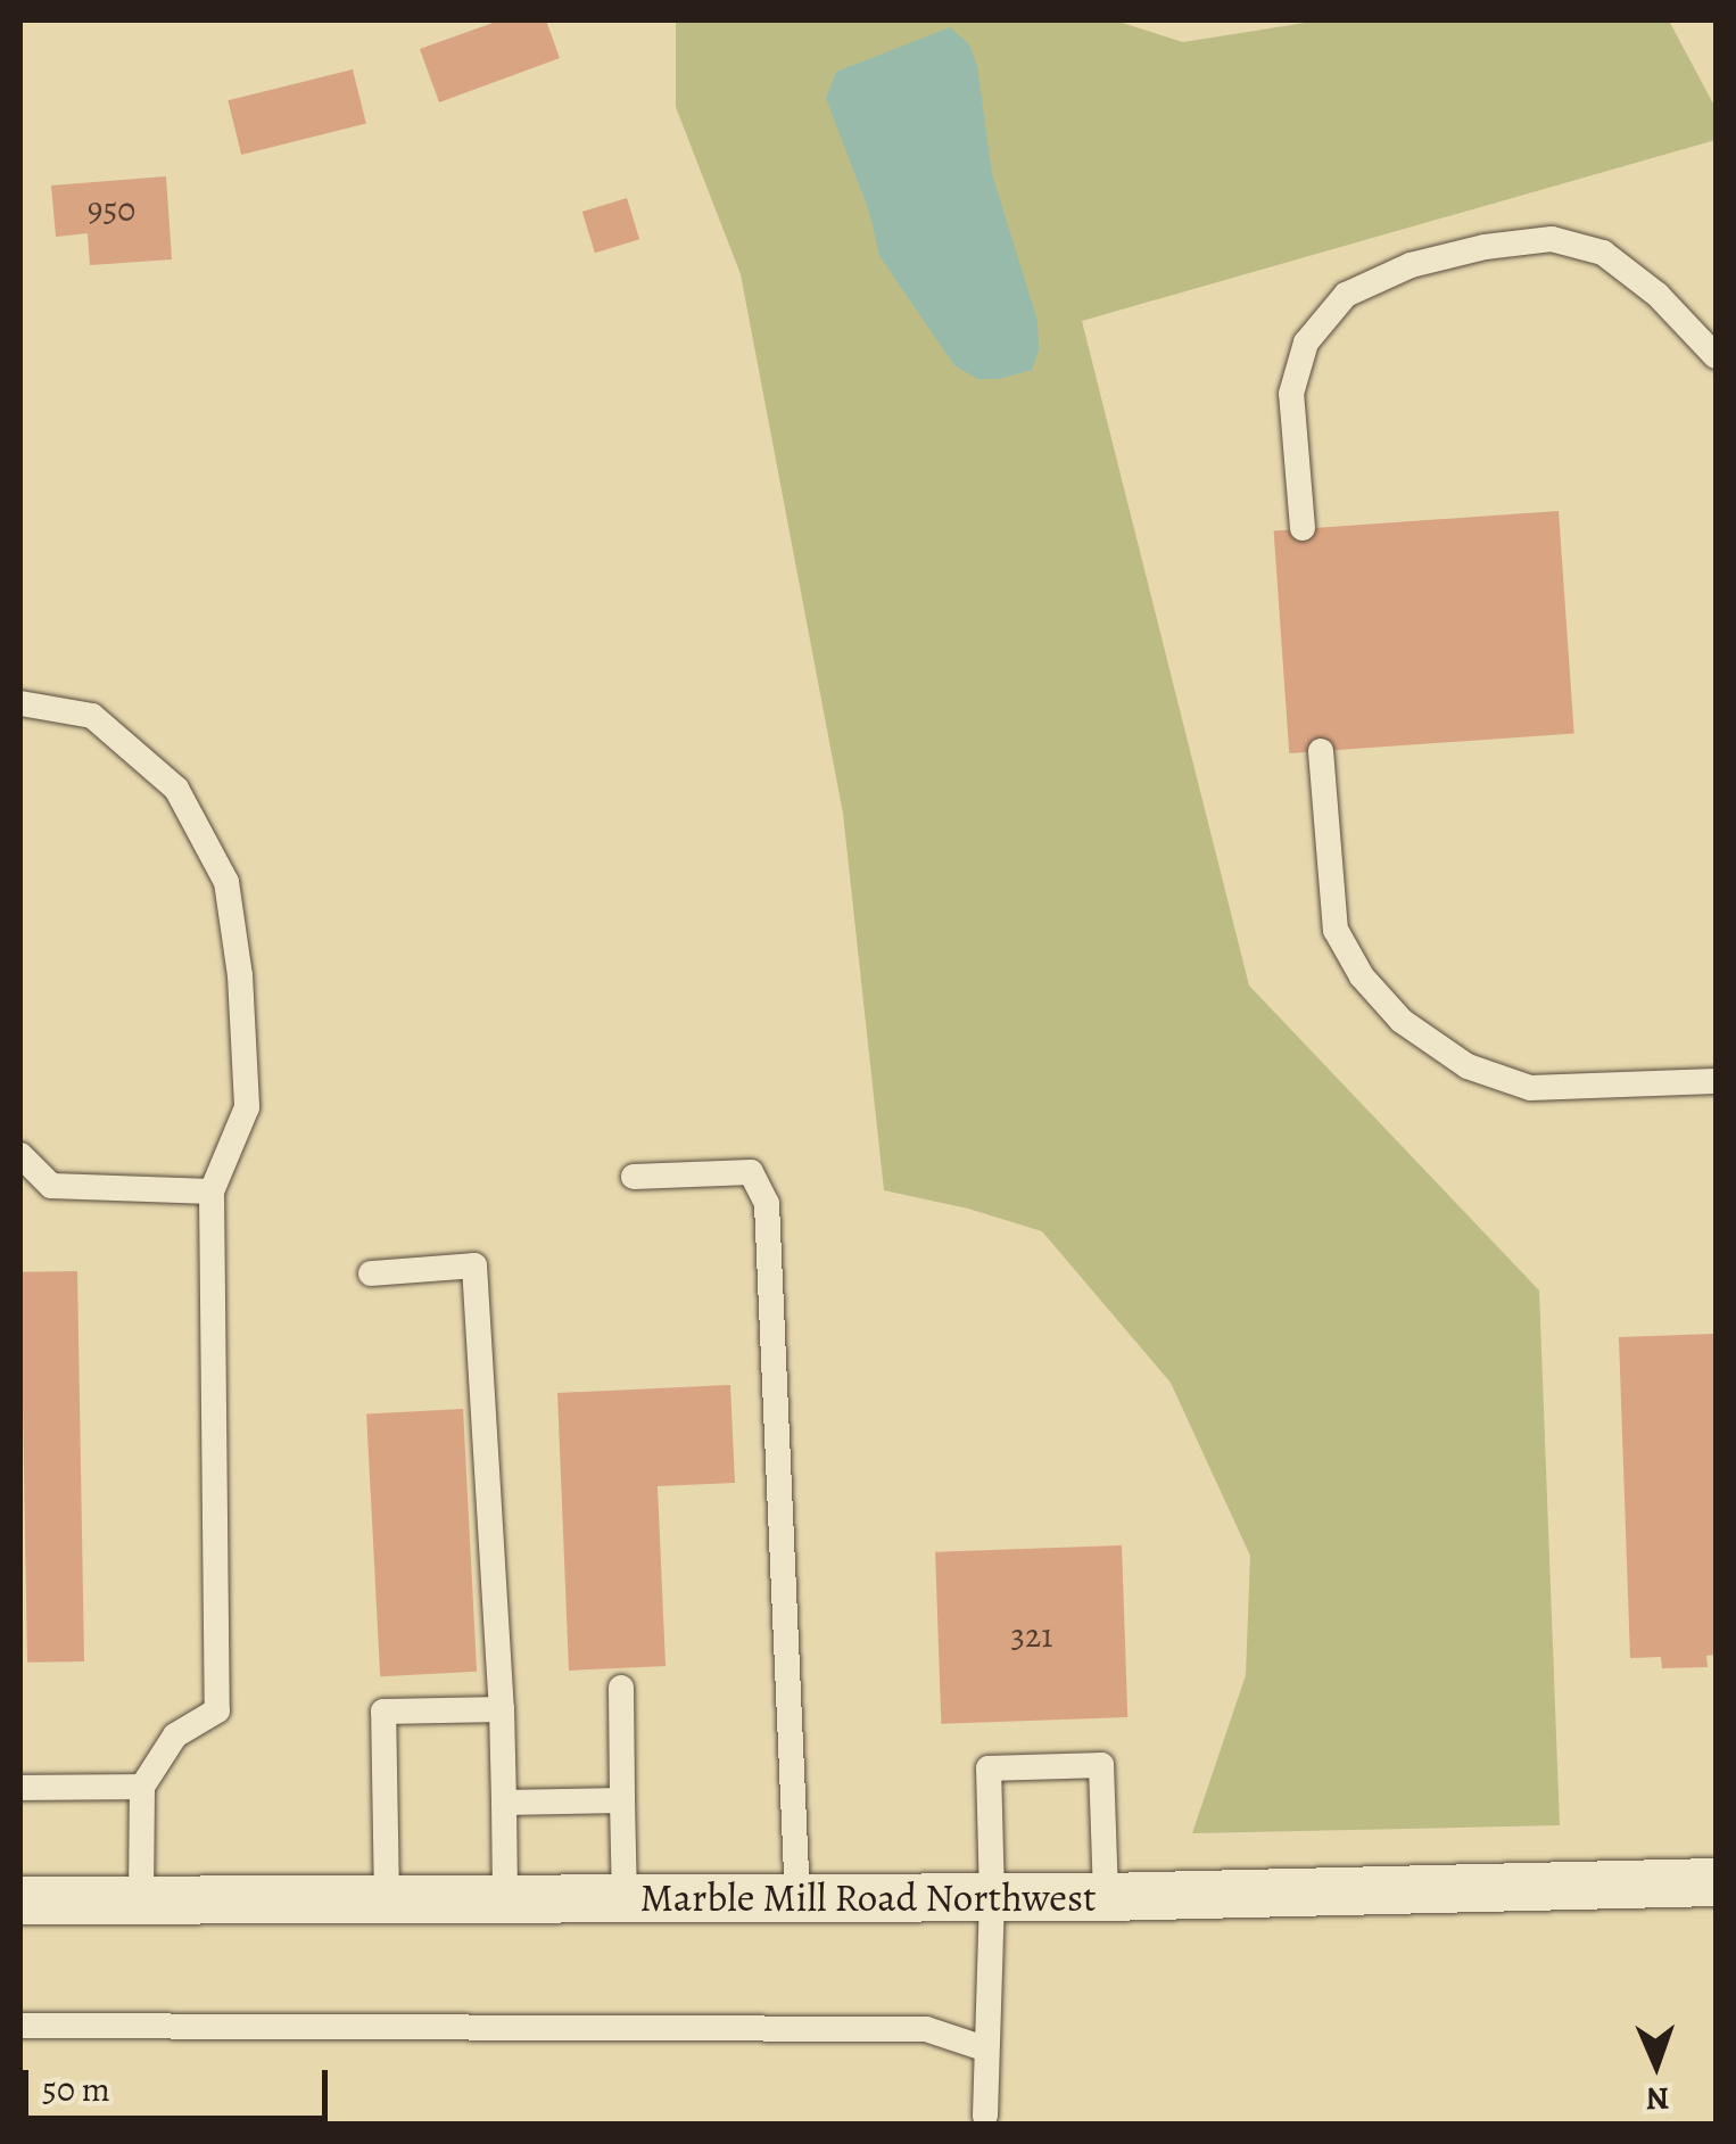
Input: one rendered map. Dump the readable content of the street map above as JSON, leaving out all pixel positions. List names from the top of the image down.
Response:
{
  "streets": {
    "street": ["Marble Mill Road Northwest"]
  },
  "house_numbers": ["950", "321"],
  "scale_bar": "50 m",
  "north": "bottom"
}
